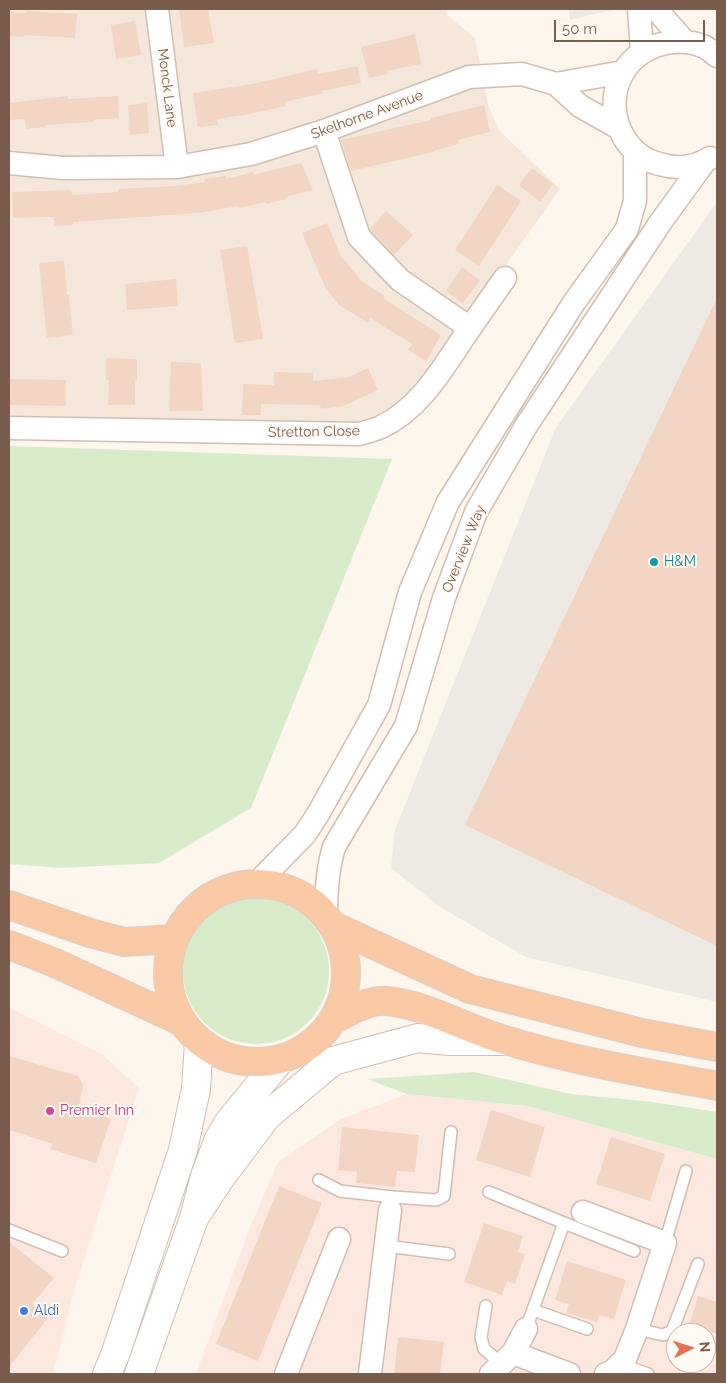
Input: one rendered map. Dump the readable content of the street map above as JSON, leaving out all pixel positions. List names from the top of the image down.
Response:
{
  "streets": {
    "street": [
      "Monck Lane",
      "Skelhorne Avenue",
      "Stretton Close",
      "Overview Way"
    ]
  },
  "crossings": [
    ["Monck Lane", "Skelhorne Avenue"]
  ],
  "places": ["H&M", "Premier Inn", "Aldi"],
  "scale_bar": "50 m",
  "north": "right"
}
